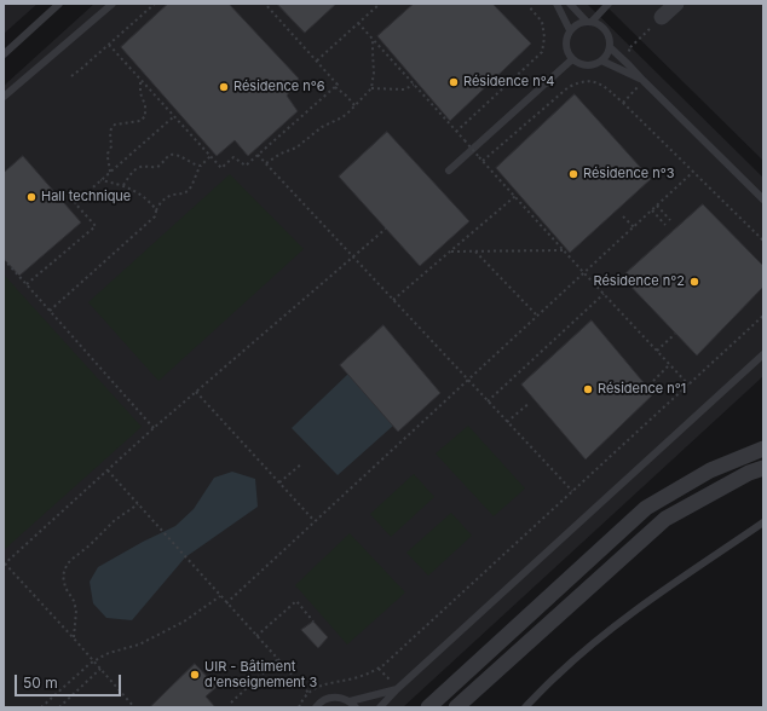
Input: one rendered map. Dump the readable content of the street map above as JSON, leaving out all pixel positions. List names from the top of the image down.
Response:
{
  "places": [
    "Résidence n°4",
    "Résidence n°6",
    "Résidence n°3",
    "Hall technique",
    "Résidence n°2",
    "Résidence n°1",
    "UIR - Bâtiment d'enseignement 3"
  ],
  "scale_bar": "50 m"
}
